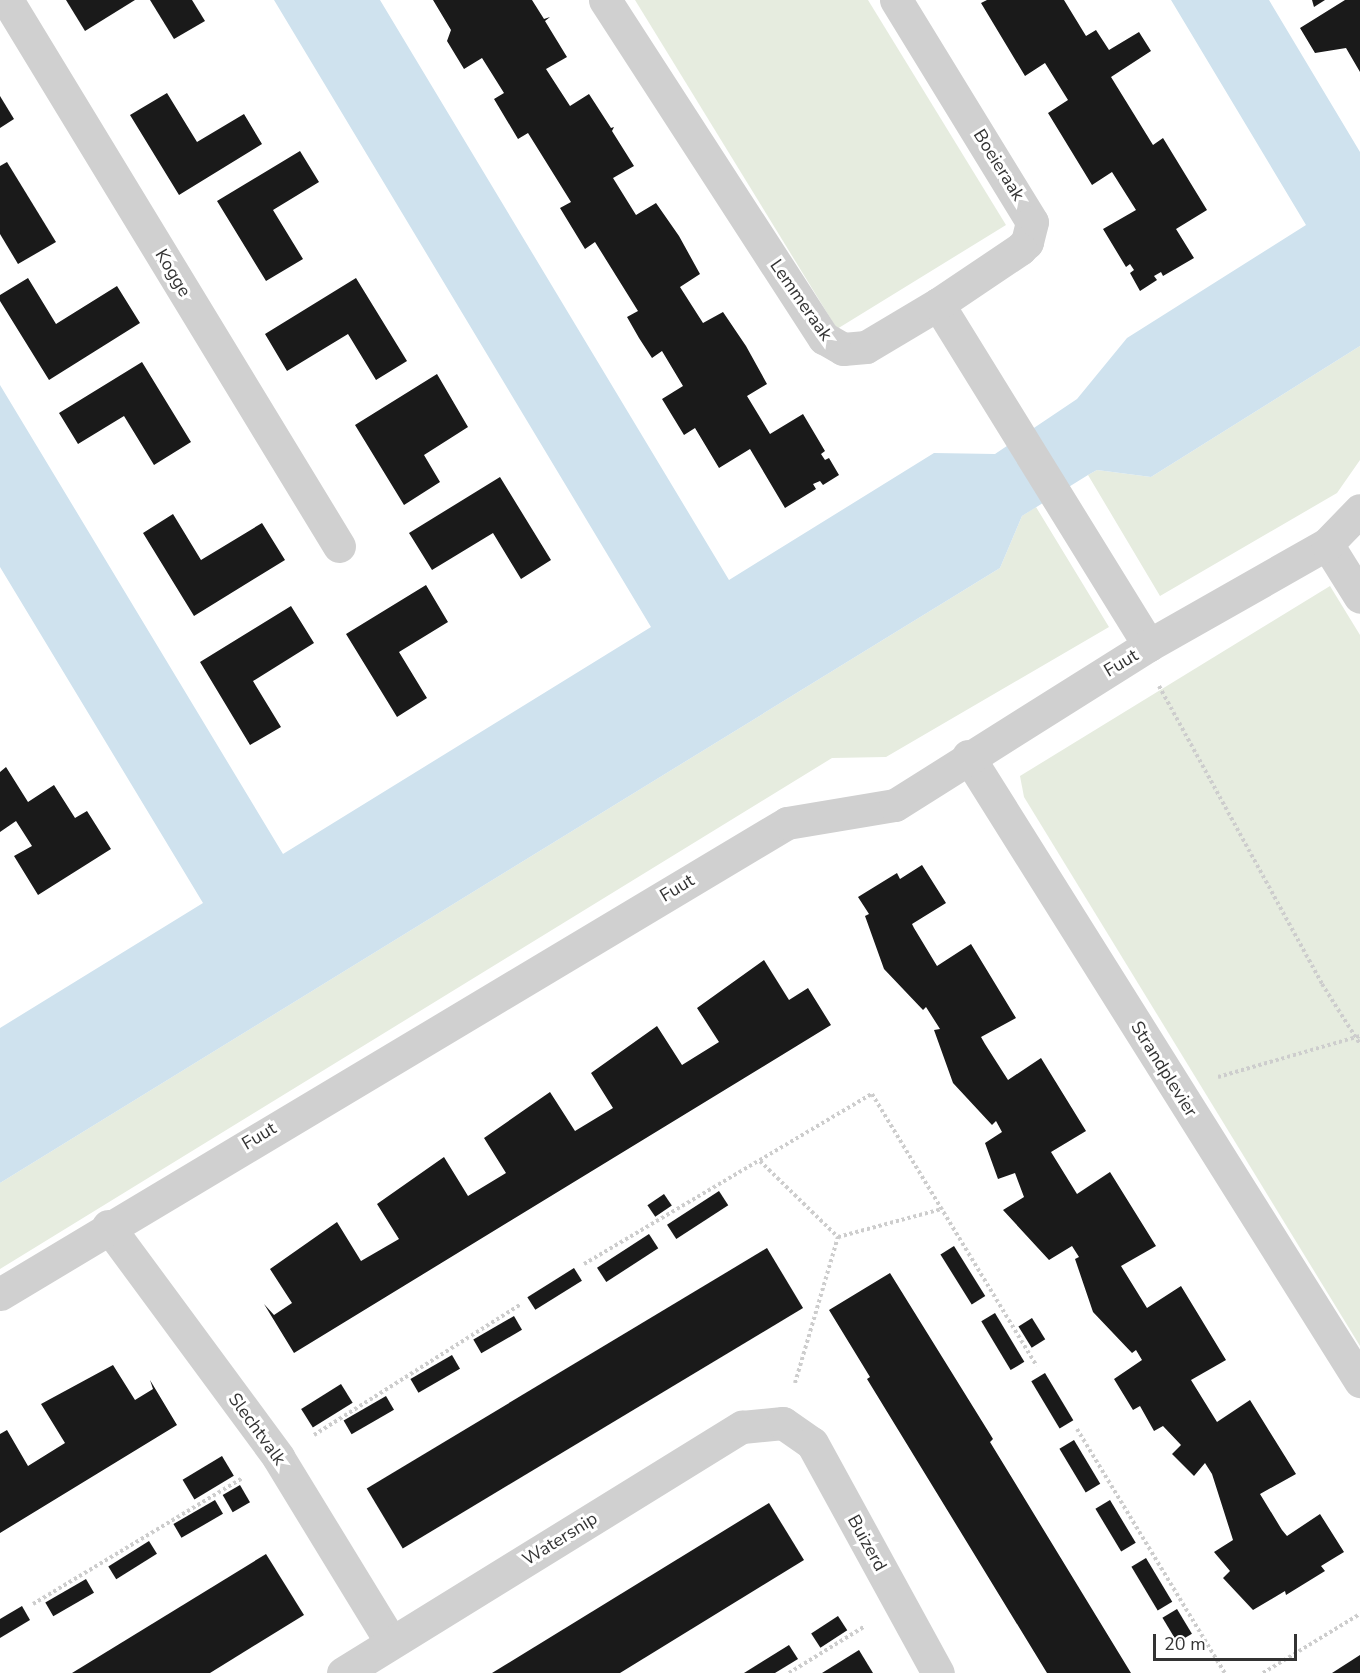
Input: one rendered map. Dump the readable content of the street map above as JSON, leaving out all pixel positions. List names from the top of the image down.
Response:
{
  "streets": {
    "street": [
      "Boeieraak",
      "Kogge",
      "Lemmeraak",
      "Fuut",
      "Strandplevier",
      "Slechtvalk",
      "Watersnip",
      "Buizerd"
    ]
  },
  "crossings": [
    ["Boeieraak", "Lemmeraak"],
    ["Fuut", "Strandplevier"],
    ["Fuut", "Slechtvalk"],
    ["Slechtvalk", "Watersnip"],
    ["Watersnip", "Buizerd"]
  ],
  "scale_bar": "20 m"
}
